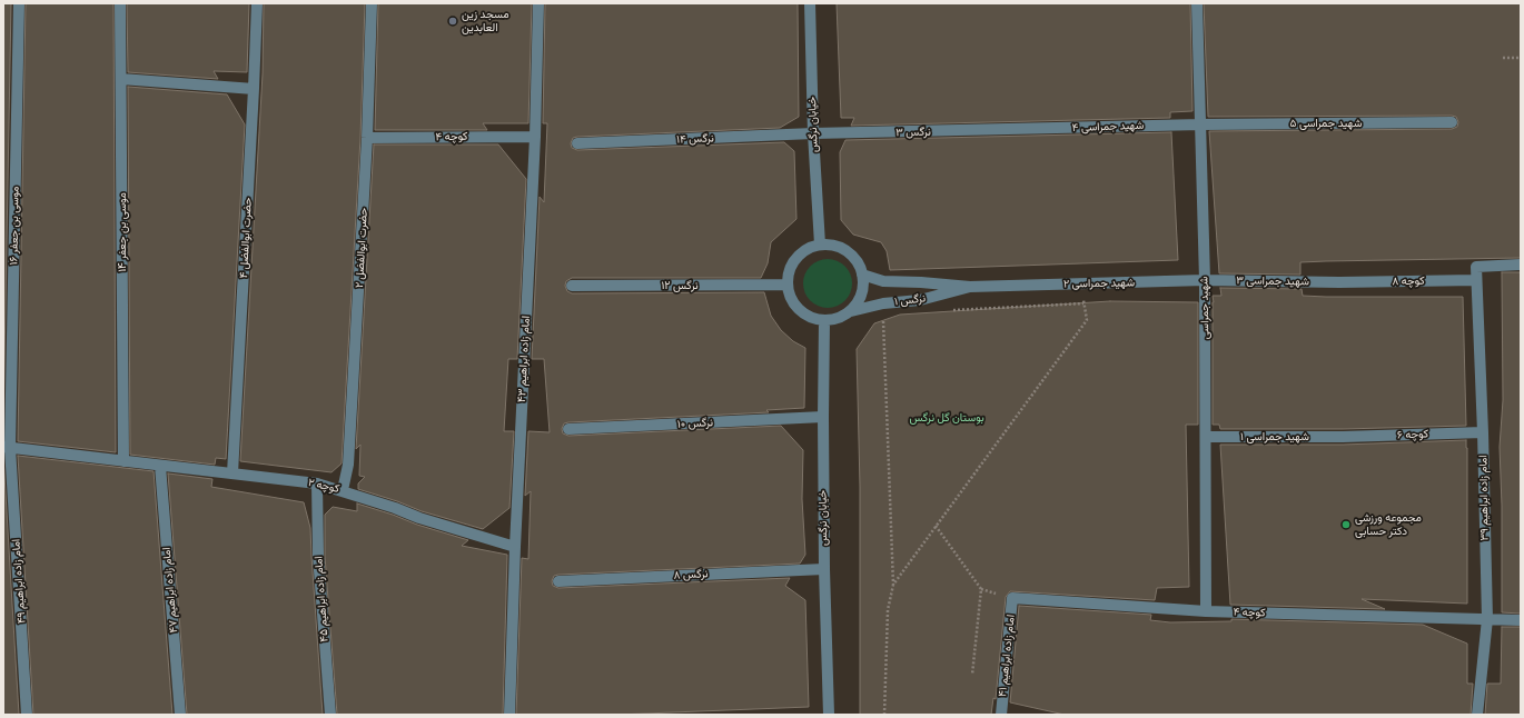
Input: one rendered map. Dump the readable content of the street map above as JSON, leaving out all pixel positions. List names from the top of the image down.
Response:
{
  "streets": {
    "street": [
      "شهید جمراسی ۵",
      "خیابان نرگس",
      "شهید جمراسی ۴",
      "نرگس ۳",
      "کوچه ۴",
      "نرگس ۱۴",
      "موسی بن جعفر ۱۶",
      "موسی بن جعفر ۱۴",
      "حضرت ابوالفضل ۴",
      "حضرت ابوالفضل ۲",
      "شهید جمراسی ۳",
      "کوچه ۸",
      "شهید جمراسی ۲",
      "نرگس ۱۲",
      "نرگس ۱",
      "شهید جمراسی",
      "امام زاده ابراهیم ۴۳",
      "نرگس ۱۰",
      "کوچه ۶",
      "شهید جمراسی ۱",
      "کوچه ۲",
      "امام زاده ابراهیم ۳۹",
      "نرگس ۸",
      "امام زاده ابراهیم ۴۹",
      "امام زاده ابراهیم ۴۷",
      "امام زاده ابراهیم ۴۵",
      "امام زاده ابراهیم ۴۱"
    ]
  },
  "crossings": [
    ["شهید جمراسی ۵", "شهید جمراسی ۴"],
    ["شهید جمراسی ۵", "شهید جمراسی"],
    ["خیابان نرگس", "نرگس ۳"],
    ["خیابان نرگس", "نرگس ۱۴"],
    ["خیابان نرگس", "نرگس ۱۲"],
    ["خیابان نرگس", "نرگس ۱"],
    ["خیابان نرگس", "نرگس ۱۰"],
    ["خیابان نرگس", "نرگس ۸"],
    ["شهید جمراسی ۴", "نرگس ۳"],
    ["شهید جمراسی ۴", "شهید جمراسی"],
    ["نرگس ۳", "نرگس ۱۴"],
    ["کوچه ۴", "حضرت ابوالفضل ۲"],
    ["کوچه ۴", "شهید جمراسی"],
    ["کوچه ۴", "امام زاده ابراهیم ۴۳"],
    ["کوچه ۴", "امام زاده ابراهیم ۳۹"],
    ["کوچه ۴", "امام زاده ابراهیم ۴۱"],
    ["موسی بن جعفر ۱۶", "کوچه ۲"],
    ["موسی بن جعفر ۱۶", "امام زاده ابراهیم ۴۹"],
    ["موسی بن جعفر ۱۴", "کوچه ۲"],
    ["حضرت ابوالفضل ۴", "کوچه ۲"],
    ["حضرت ابوالفضل ۲", "کوچه ۲"],
    ["شهید جمراسی ۳", "کوچه ۸"],
    ["شهید جمراسی ۳", "شهید جمراسی ۲"],
    ["شهید جمراسی ۳", "شهید جمراسی"],
    ["کوچه ۸", "امام زاده ابراهیم ۳۹"],
    ["شهید جمراسی ۲", "نرگس ۱"],
    ["شهید جمراسی ۲", "شهید جمراسی"],
    ["نرگس ۱۲", "نرگس ۱"],
    ["شهید جمراسی", "شهید جمراسی ۱"],
    ["امام زاده ابراهیم ۴۳", "کوچه ۲"],
    ["کوچه ۶", "شهید جمراسی ۱"],
    ["کوچه ۶", "امام زاده ابراهیم ۳۹"],
    ["کوچه ۲", "امام زاده ابراهیم ۴۹"],
    ["کوچه ۲", "امام زاده ابراهیم ۴۷"],
    ["کوچه ۲", "امام زاده ابراهیم ۴۵"]
  ],
  "parks": ["بوستان گل نرگس"],
  "places": ["مسجد زین العابدین", "مجموعه ورزشی دکتر حسابی"]
}
